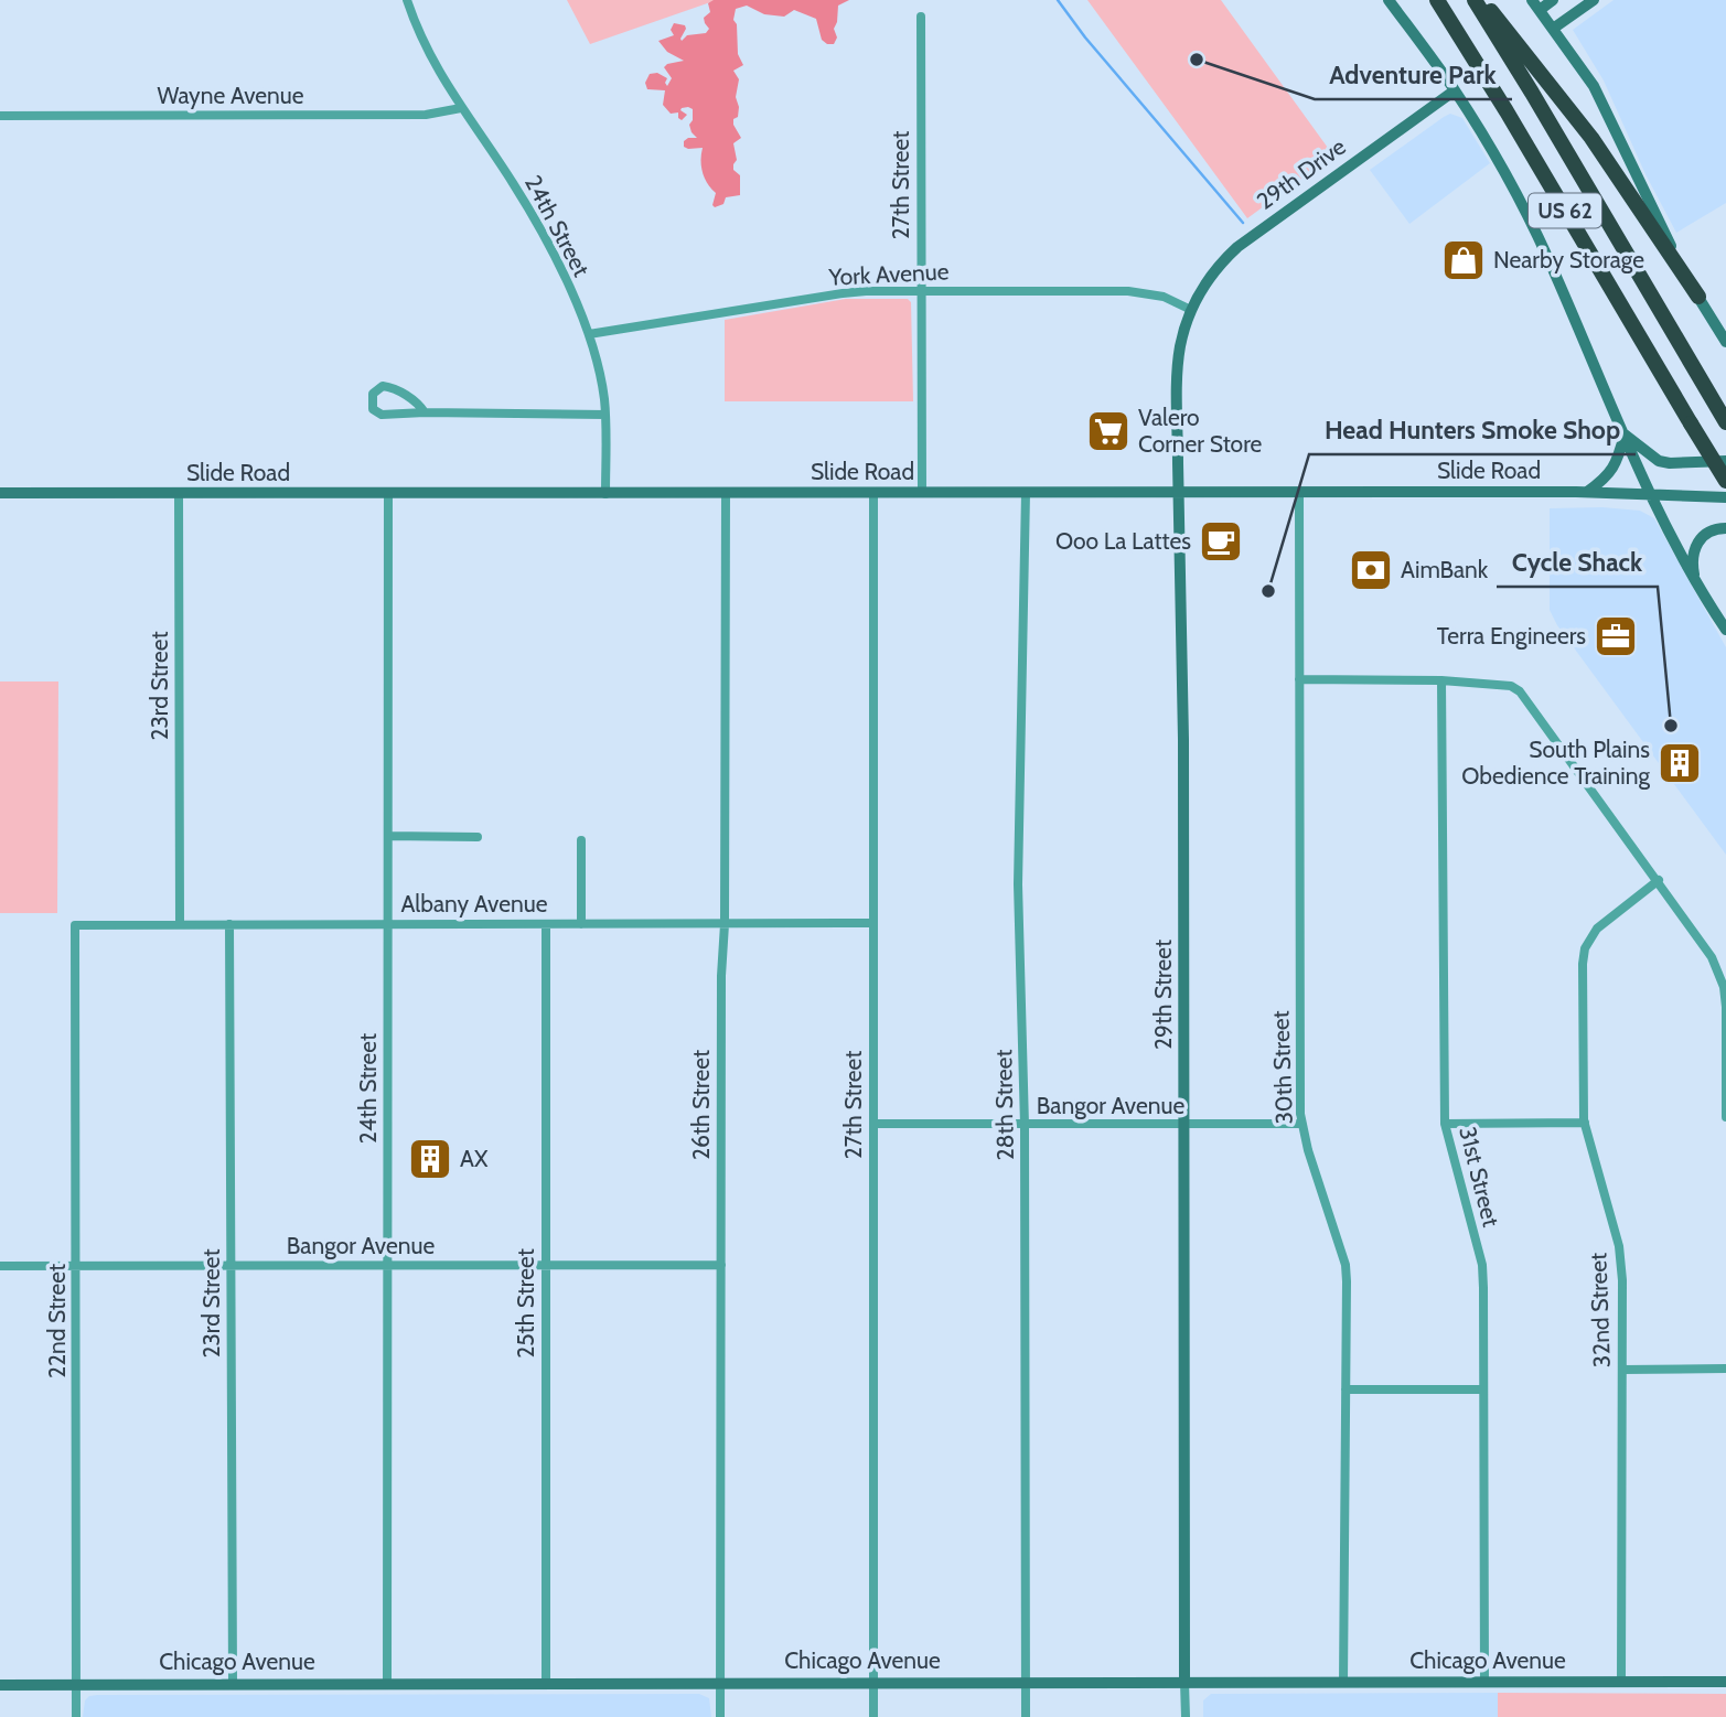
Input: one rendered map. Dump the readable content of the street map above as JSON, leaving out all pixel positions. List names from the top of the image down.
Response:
{
  "streets": {
    "highway": ["US 62"],
    "street": [
      "Wayne Avenue",
      "29th Drive",
      "27th Street",
      "24th Street",
      "York Avenue",
      "Slide Road",
      "23rd Street",
      "Albany Avenue",
      "29th Street",
      "30th Street",
      "26th Street",
      "28th Street",
      "Bangor Avenue",
      "31st Street",
      "25th Street",
      "32nd Street",
      "22nd Street",
      "Chicago Avenue"
    ]
  },
  "crossings": [
    ["Wayne Avenue", "24th Street"],
    ["29th Drive", "York Avenue"],
    ["29th Drive", "29th Street"],
    ["27th Street", "York Avenue"],
    ["27th Street", "Slide Road"],
    ["27th Street", "Albany Avenue"],
    ["27th Street", "Bangor Avenue"],
    ["27th Street", "Chicago Avenue"],
    ["24th Street", "York Avenue"],
    ["24th Street", "Slide Road"],
    ["24th Street", "Albany Avenue"],
    ["24th Street", "Bangor Avenue"],
    ["24th Street", "Chicago Avenue"],
    ["York Avenue", "29th Street"],
    ["Slide Road", "23rd Street"],
    ["Slide Road", "29th Street"],
    ["Slide Road", "30th Street"],
    ["Slide Road", "26th Street"],
    ["Slide Road", "28th Street"],
    ["23rd Street", "Albany Avenue"],
    ["23rd Street", "Bangor Avenue"],
    ["23rd Street", "Chicago Avenue"],
    ["Albany Avenue", "26th Street"],
    ["Albany Avenue", "25th Street"],
    ["Albany Avenue", "22nd Street"],
    ["29th Street", "Bangor Avenue"],
    ["29th Street", "Chicago Avenue"],
    ["30th Street", "Bangor Avenue"],
    ["30th Street", "Chicago Avenue"],
    ["26th Street", "Bangor Avenue"],
    ["26th Street", "Chicago Avenue"],
    ["28th Street", "Bangor Avenue"],
    ["28th Street", "Chicago Avenue"],
    ["Bangor Avenue", "25th Street"],
    ["Bangor Avenue", "22nd Street"],
    ["31st Street", "Chicago Avenue"],
    ["25th Street", "Chicago Avenue"],
    ["32nd Street", "Chicago Avenue"],
    ["22nd Street", "Chicago Avenue"]
  ],
  "places": {
    "other": ["Adventure Park", "Head Hunters Smoke Shop", "Cycle Shack"],
    "shop": ["Nearby Storage"],
    "supermarket": ["Valero Corner Store"],
    "cafe": ["Ooo La Lattes"],
    "bank": ["AimBank"],
    "office": ["Terra Engineers"],
    "building": ["South Plains Obedience Training", "AX"]
  }
}
